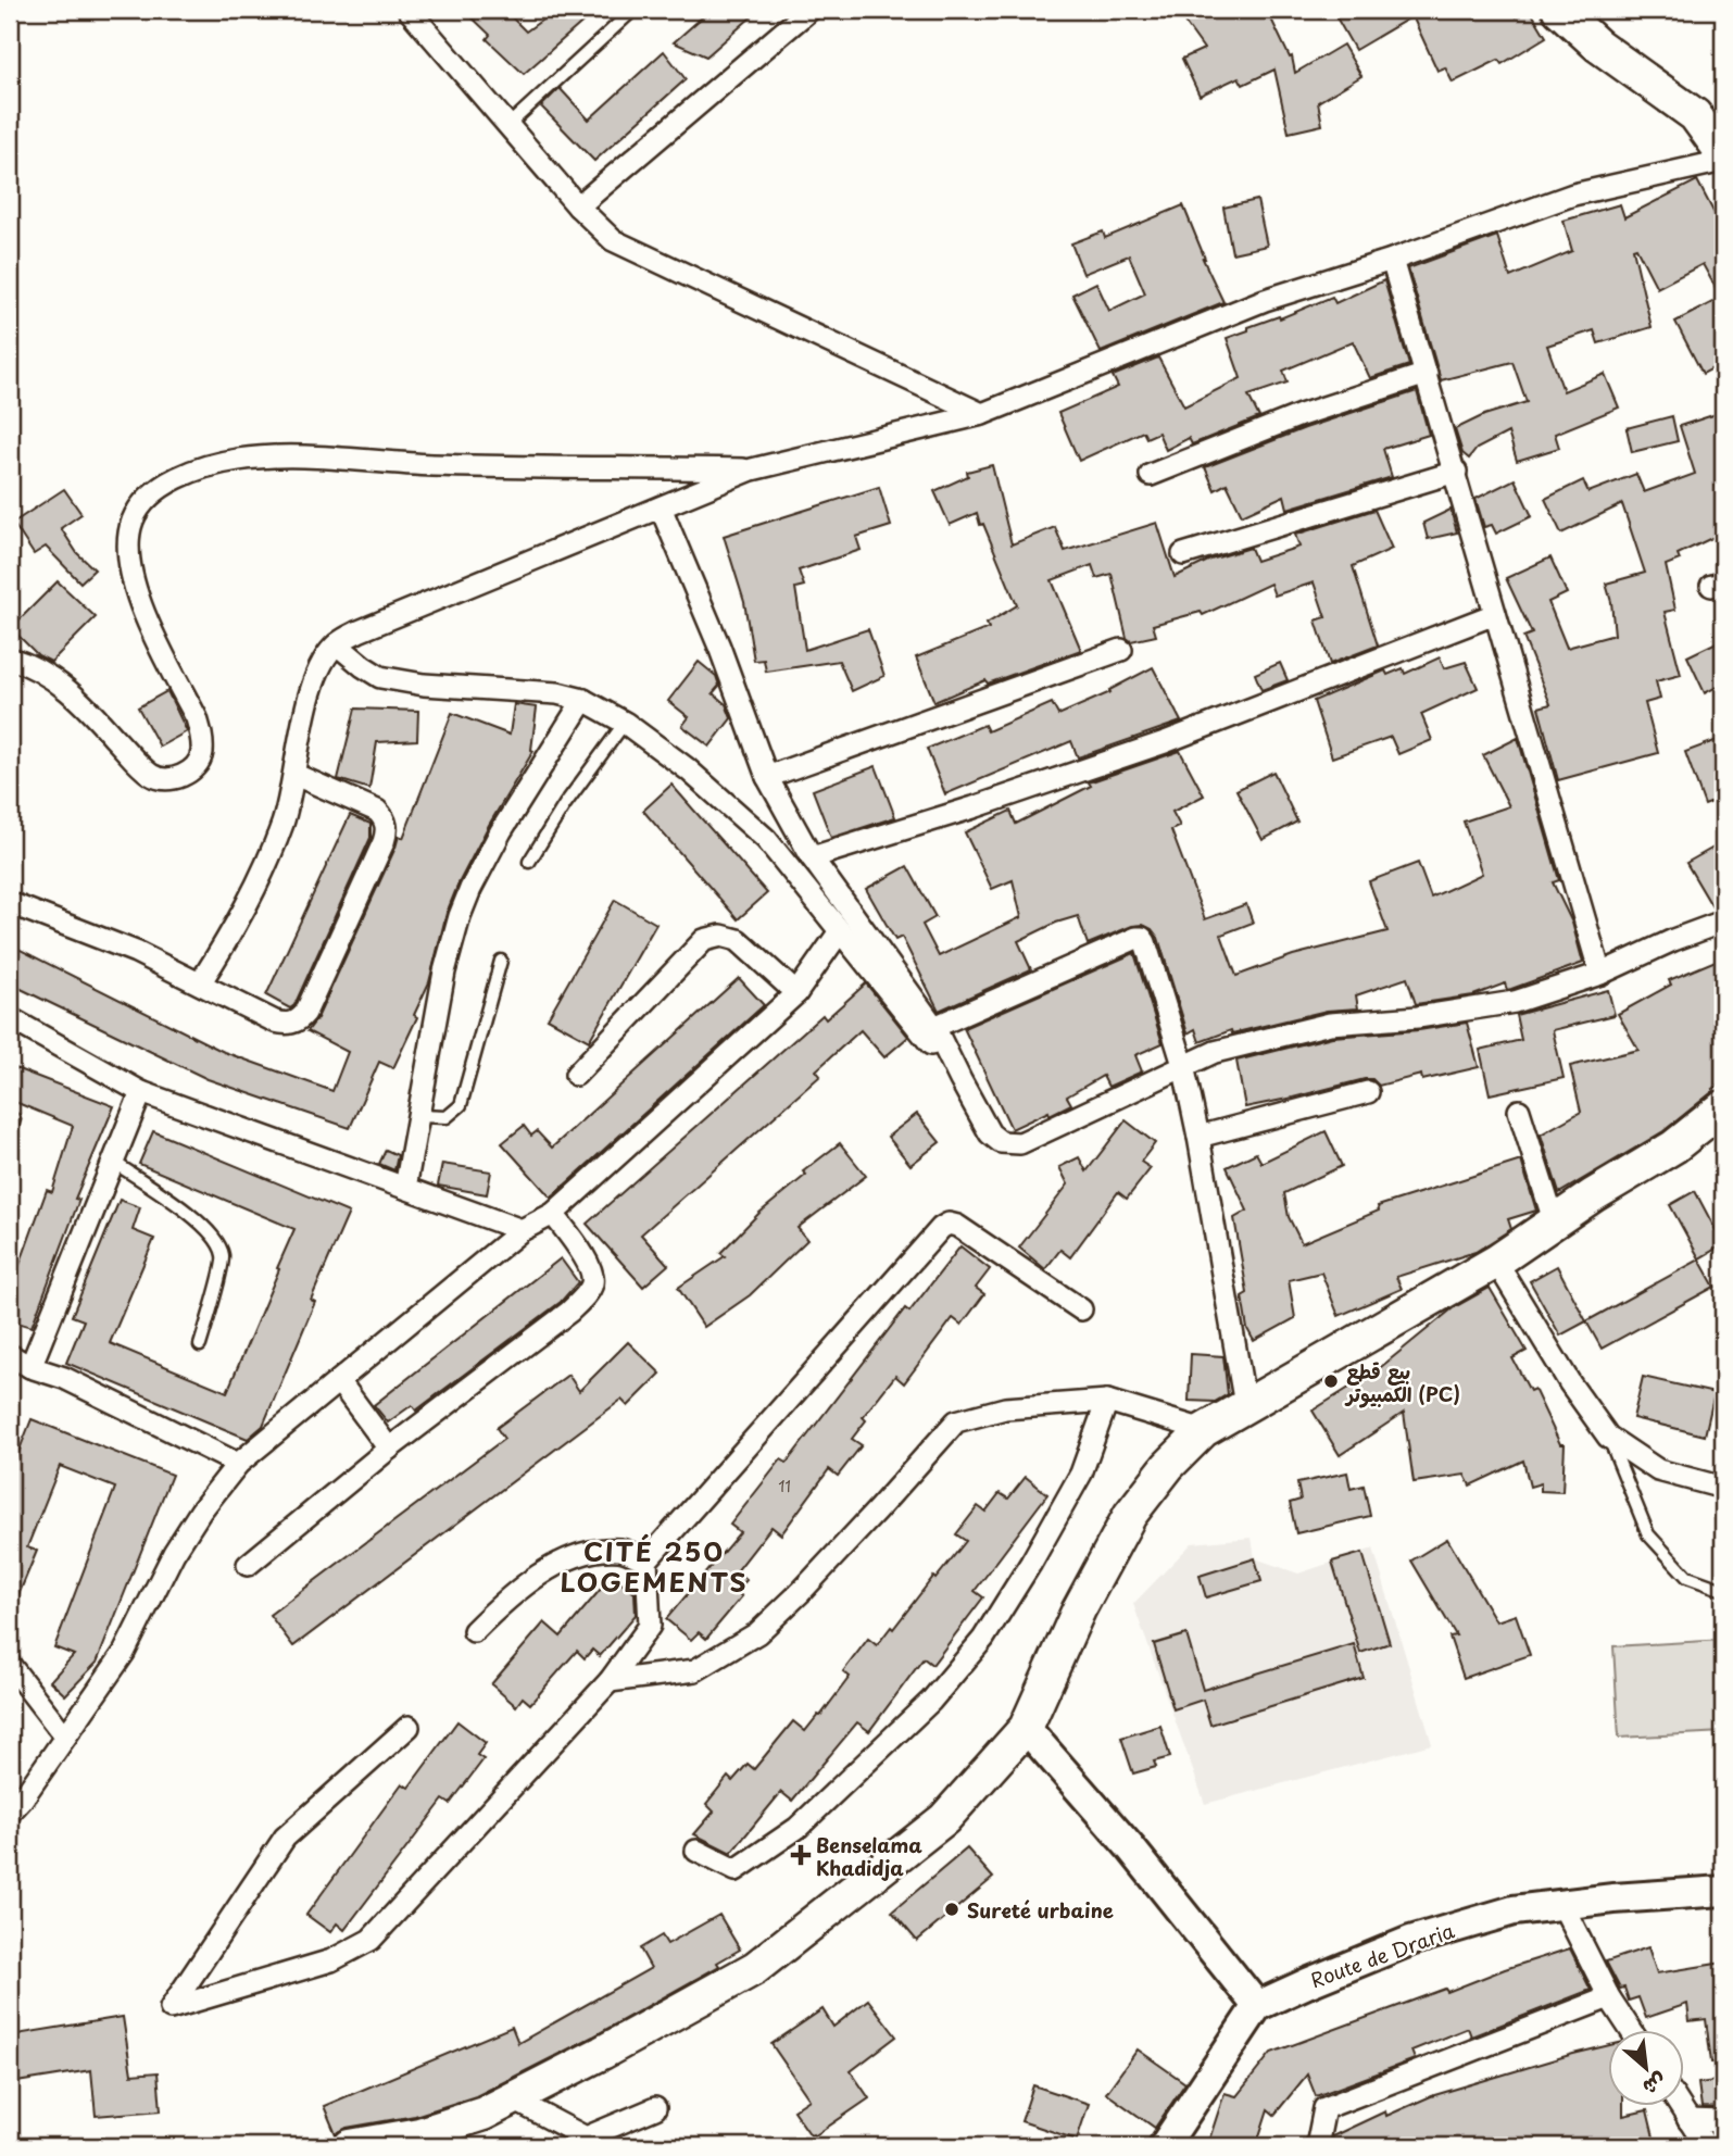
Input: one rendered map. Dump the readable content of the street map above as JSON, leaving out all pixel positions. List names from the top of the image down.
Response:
{
  "streets": {
    "main road": ["Route de Draria"]
  },
  "districts": ["CITÉ 250 LOGEMENTS"],
  "places": {
    "other": ["بيع قطع الكمبيوتر (PC)", "Sureté urbaine"],
    "health": ["Benselama Khadidja"]
  },
  "house_numbers": ["11"],
  "north": "bottom right"
}
